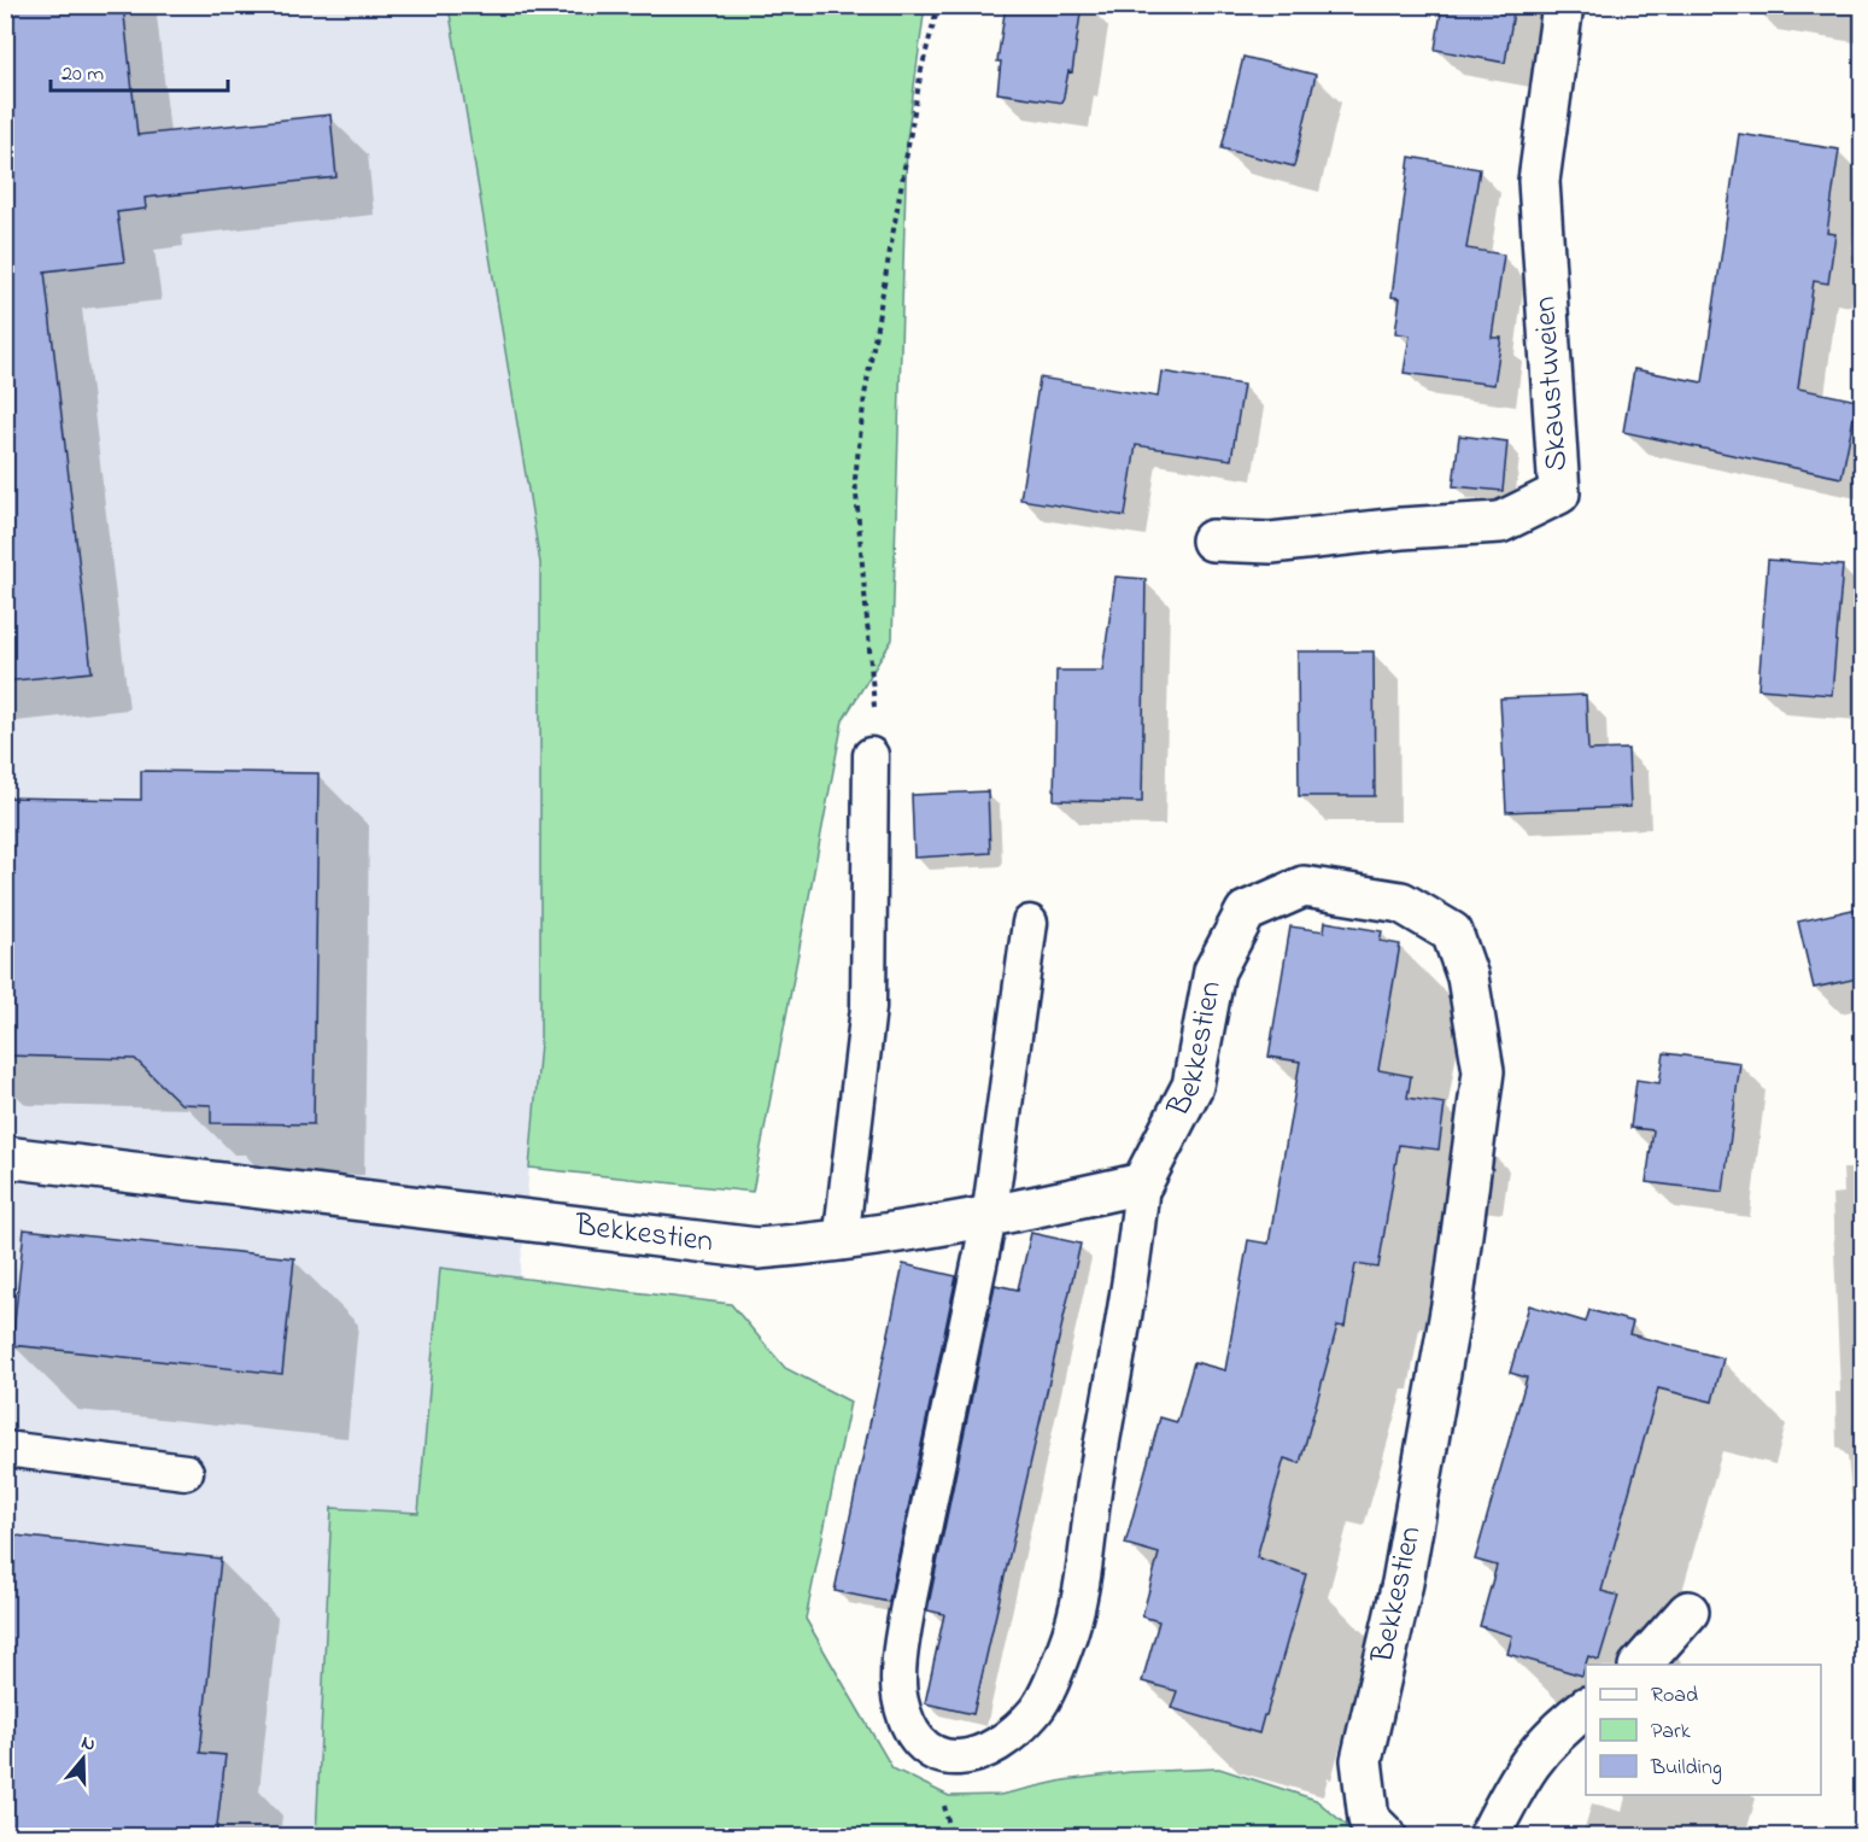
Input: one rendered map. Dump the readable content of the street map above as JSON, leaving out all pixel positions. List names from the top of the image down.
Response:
{
  "streets": {
    "street": ["Skaustuveien", "Bekkestien"]
  },
  "legend": ["Road", "Park", "Building"],
  "scale_bar": "20 m",
  "north": "top"
}
